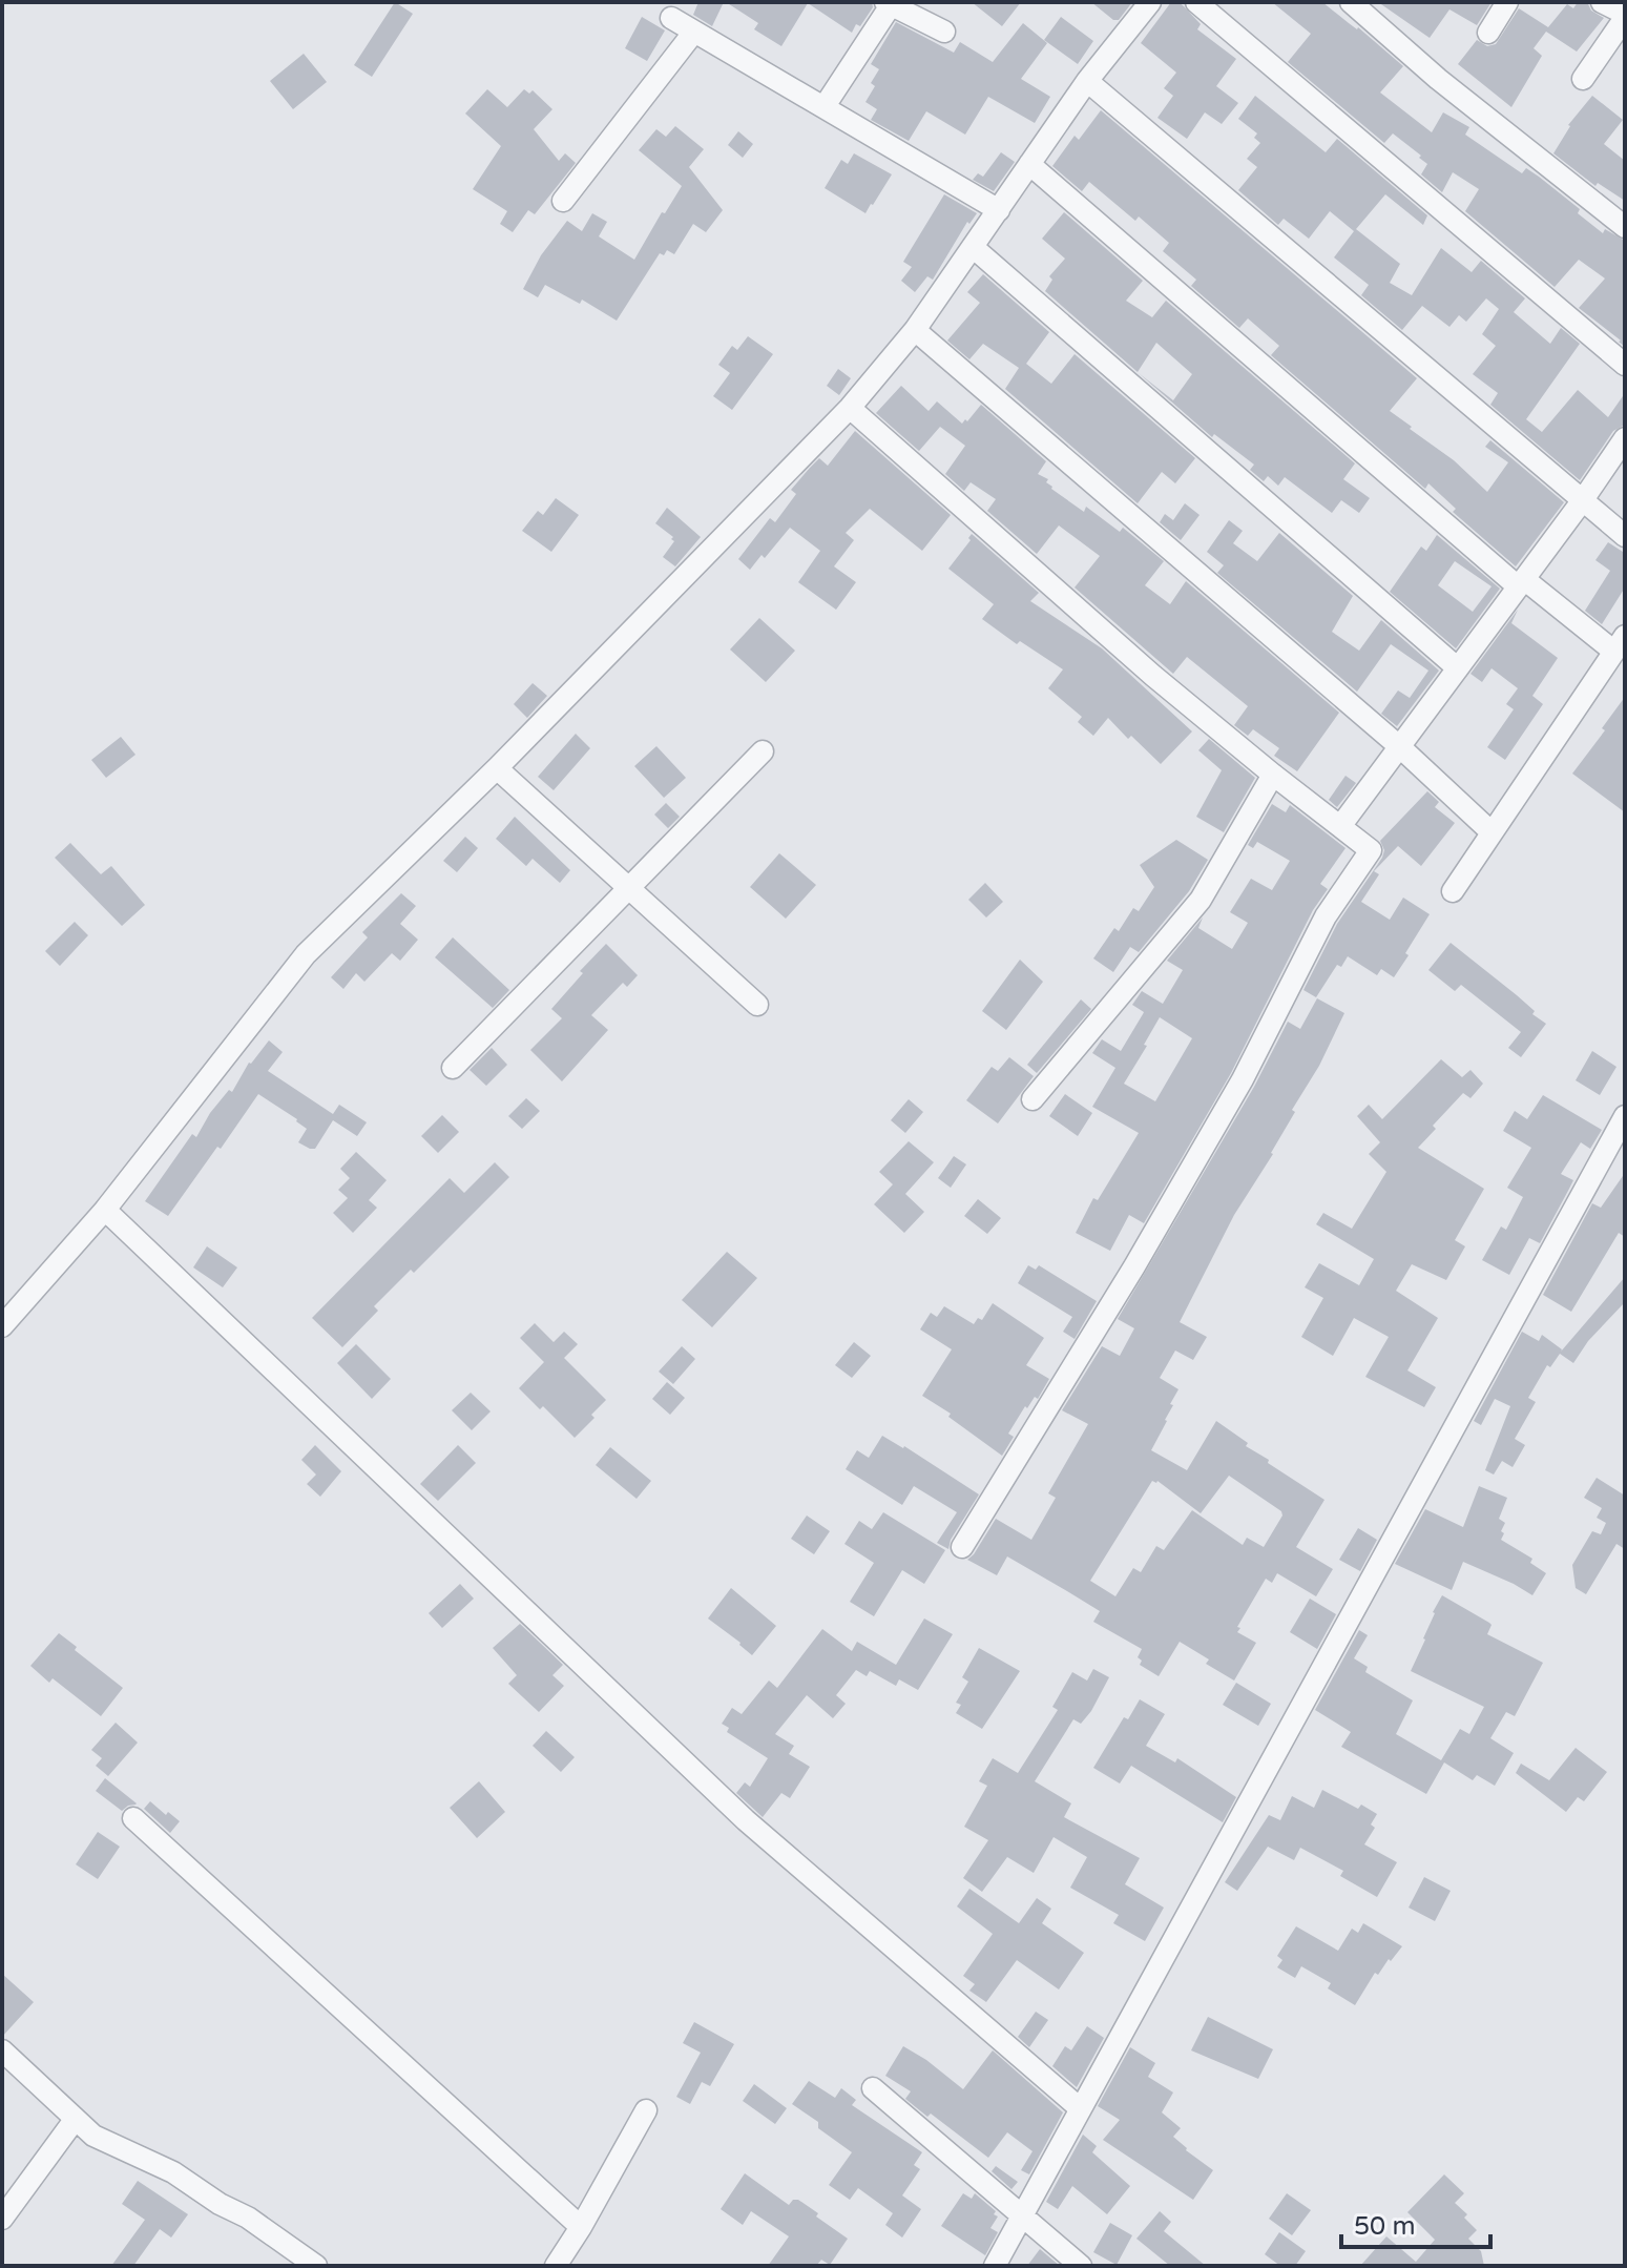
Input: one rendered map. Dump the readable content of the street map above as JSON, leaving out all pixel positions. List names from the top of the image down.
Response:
{
  "scale_bar": "50 m"
}
